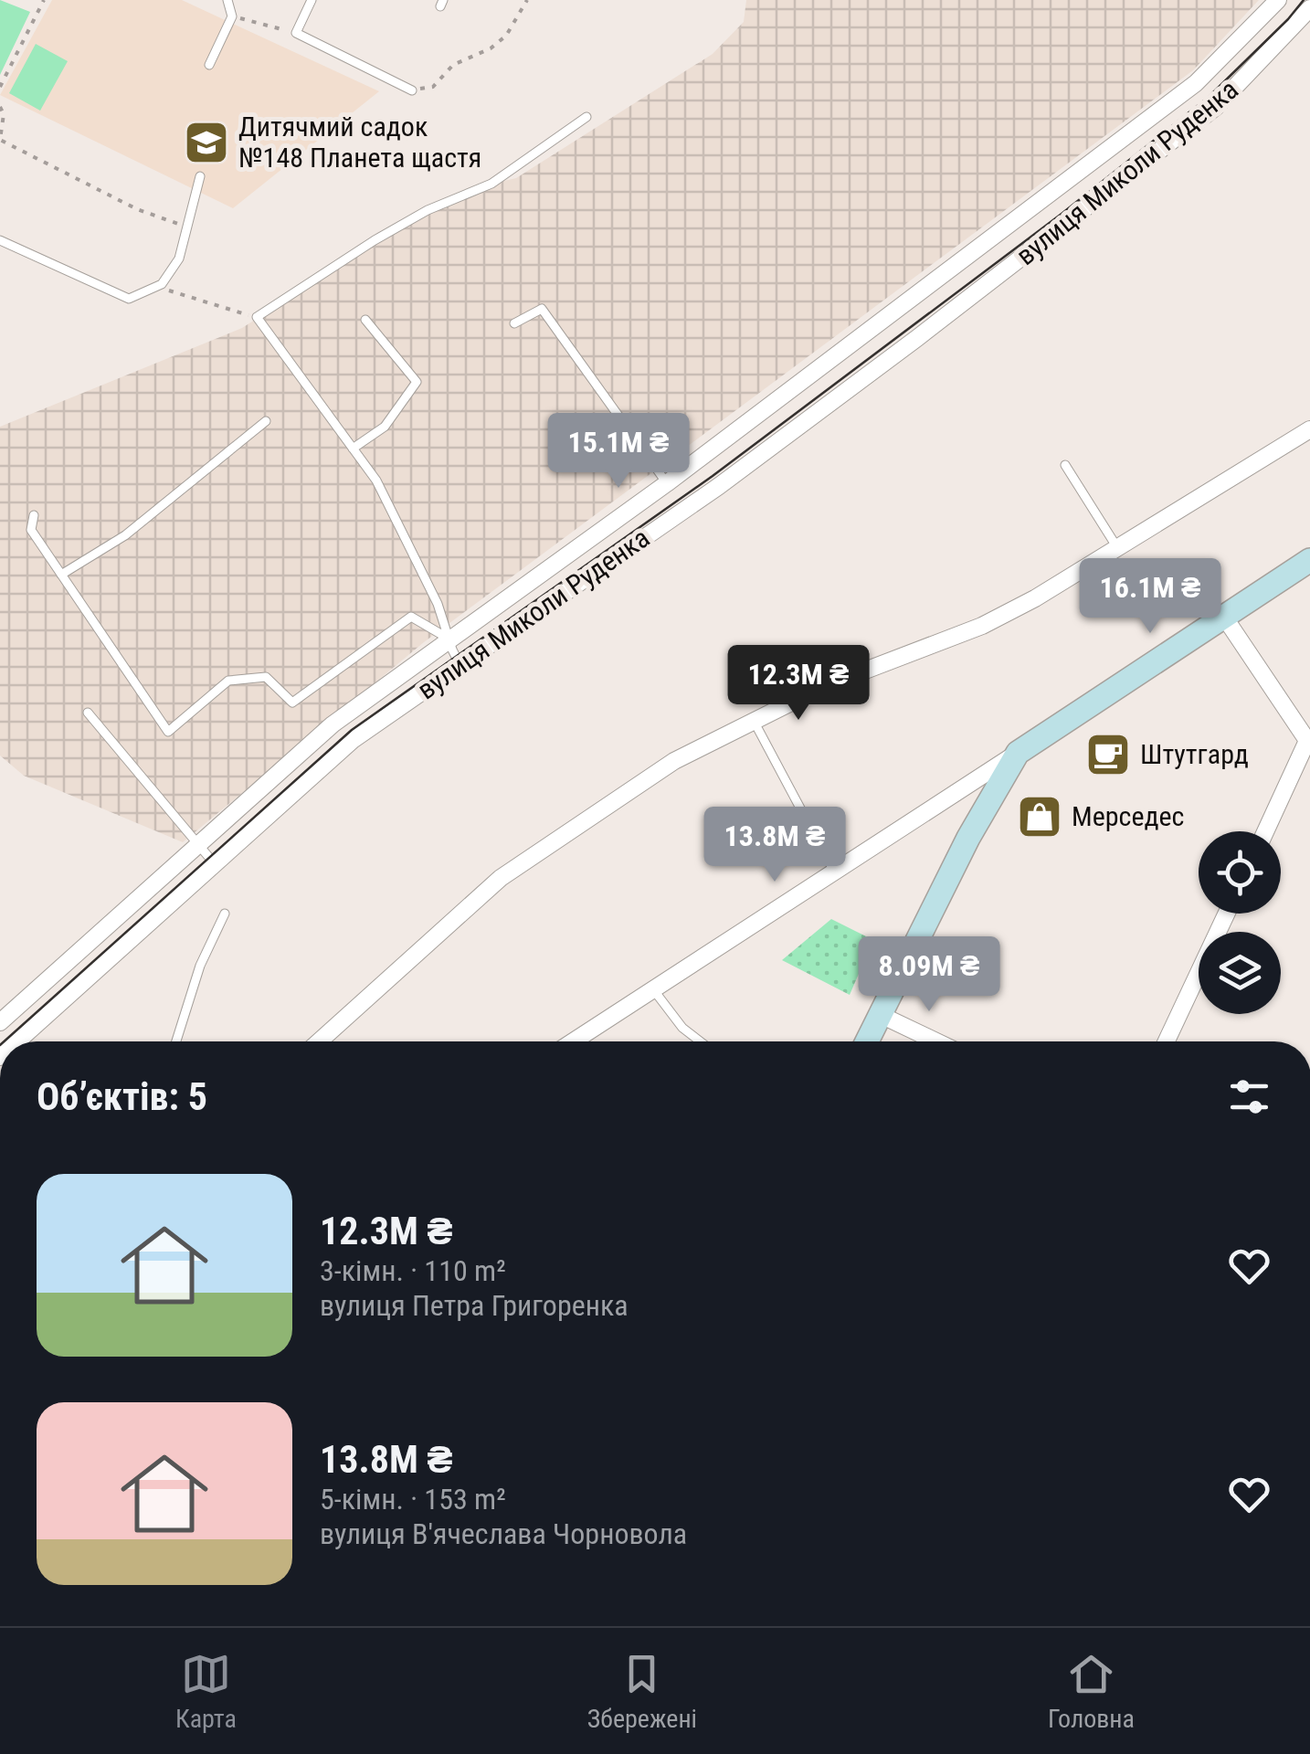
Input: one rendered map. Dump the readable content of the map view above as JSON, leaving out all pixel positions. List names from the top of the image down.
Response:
{
  "streets": {
    "street": ["вулиця Миколи Руденка"]
  },
  "places": {
    "school or university": ["Дитячмий садок №148 Планета щастя"],
    "cafe": ["Штутгард"],
    "shop": ["Мерседес"]
  },
  "page": {
    "price": [
      "15.1M ₴",
      "16.1M ₴",
      "12.3M ₴",
      "13.8M ₴",
      "8.09M ₴"
    ],
    "heading": "Об’єктів: 5",
    "list": [
      {
        "name": "12.3M ₴",
        "note": "3-кімн. · 110 m² · вулиця Петра Григоренка"
      },
      {
        "name": "13.8M ₴",
        "note": "5-кімн. · 153 m² · вулиця В'ячеслава Чорновола"
      }
    ],
    "tabs": ["Карта", "Збережені", "Головна"]
  }
}
